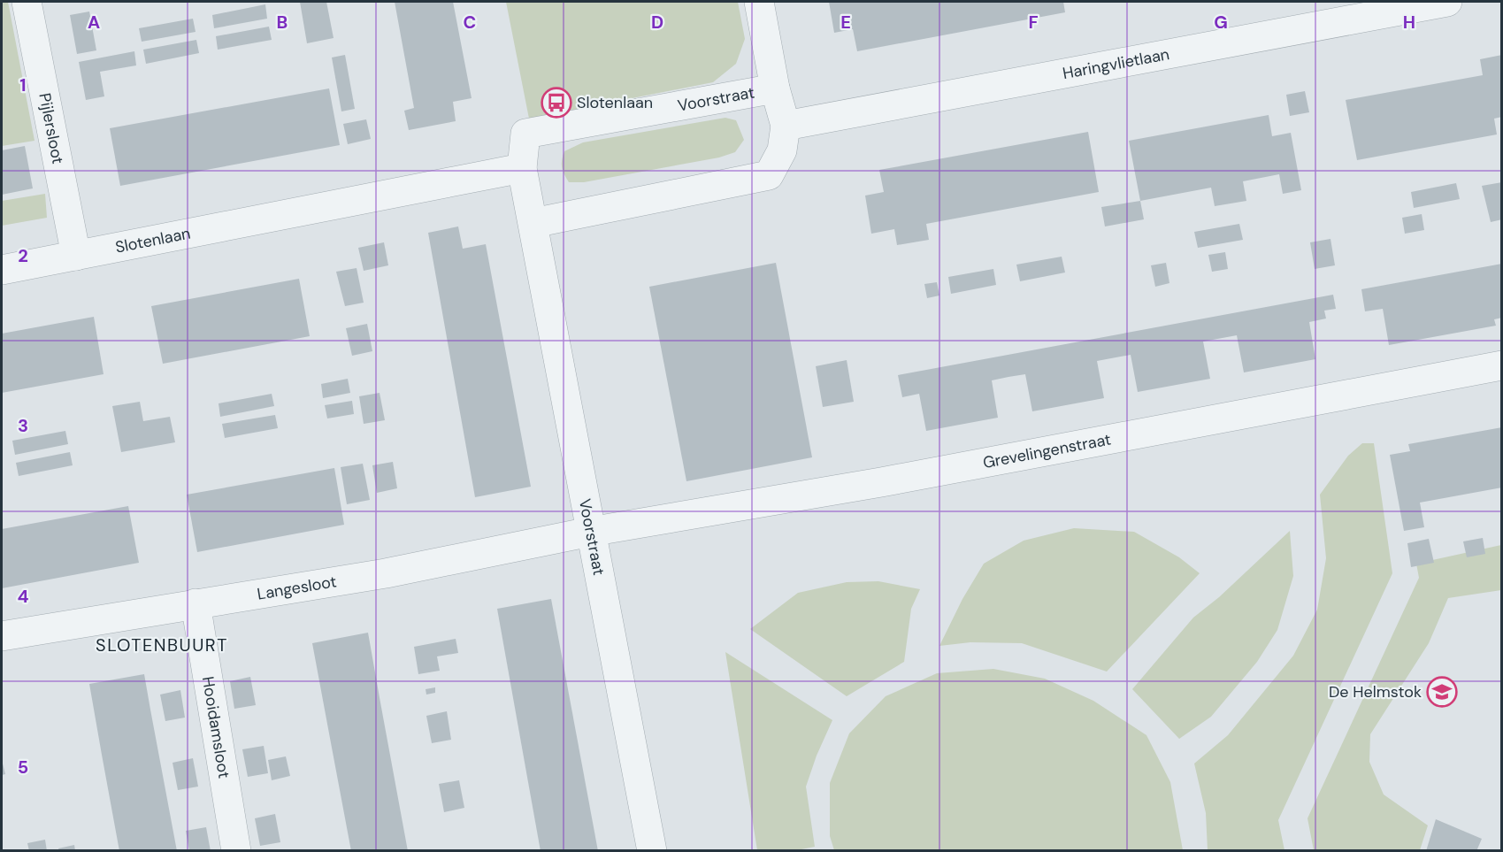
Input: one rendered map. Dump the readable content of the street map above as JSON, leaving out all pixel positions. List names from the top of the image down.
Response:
{
  "streets": {
    "street": [
      "Haringvlietlaan",
      "Voorstraat",
      "Pijlersloot",
      "Slotenlaan",
      "Grevelingenstraat",
      "Langesloot",
      "Hooidamsloot"
    ]
  },
  "crossings": [
    ["Haringvlietlaan", "Voorstraat"],
    ["Voorstraat", "Slotenlaan"],
    ["Voorstraat", "Grevelingenstraat"],
    ["Voorstraat", "Langesloot"],
    ["Pijlersloot", "Slotenlaan"],
    ["Grevelingenstraat", "Langesloot"],
    ["Langesloot", "Hooidamsloot"]
  ],
  "districts": ["SLOTENBUURT"],
  "places": {
    "bus stop": ["Slotenlaan"],
    "school or university": ["De Helmstok"]
  },
  "grid": {
    "columns": [
      "A",
      "B",
      "C",
      "D",
      "E",
      "F",
      "G",
      "H"
    ],
    "rows": [
      "1",
      "2",
      "3",
      "4",
      "5"
    ]
  }
}
